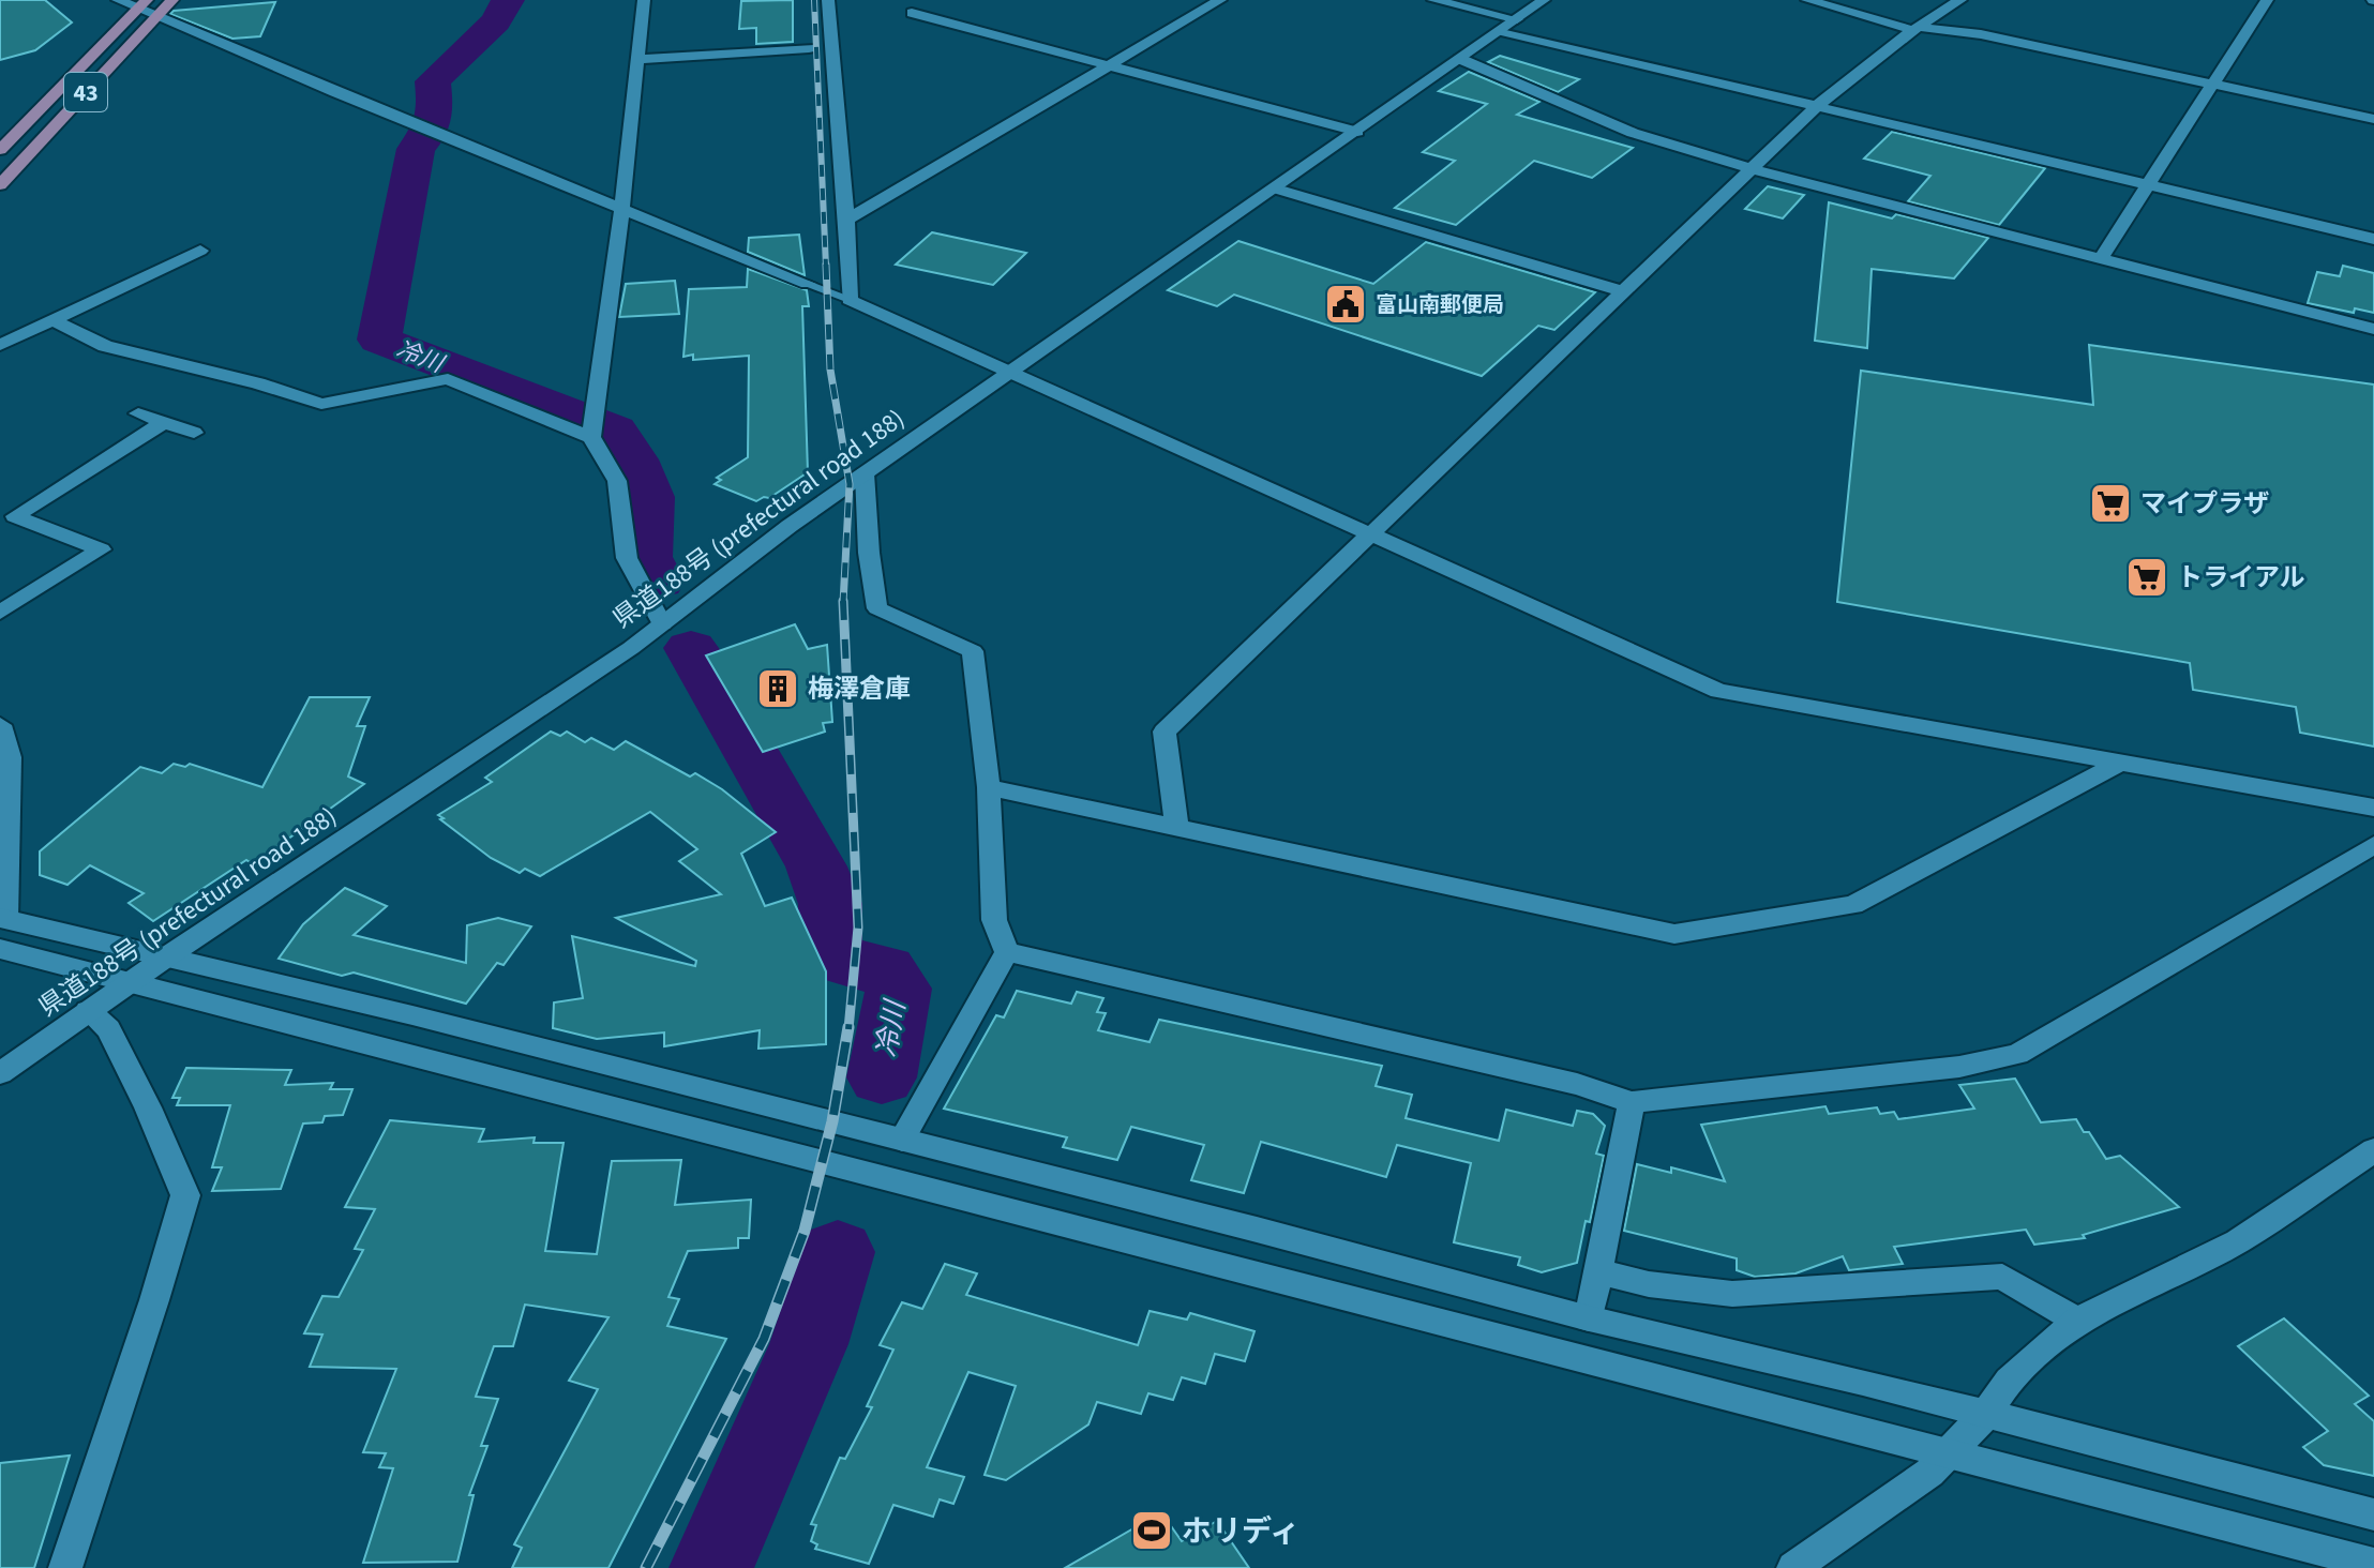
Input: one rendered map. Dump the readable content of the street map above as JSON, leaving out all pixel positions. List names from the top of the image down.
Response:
{
  "streets": {
    "main road": ["43"],
    "street": ["県道188号 (prefectural road 188)"]
  },
  "water": ["冷川"],
  "places": {
    "public building": ["富山南郵便局"],
    "supermarket": ["マイプラザ", "トライアル"],
    "building": ["梅澤倉庫"],
    "sports": ["ホリディ"]
  }
}
